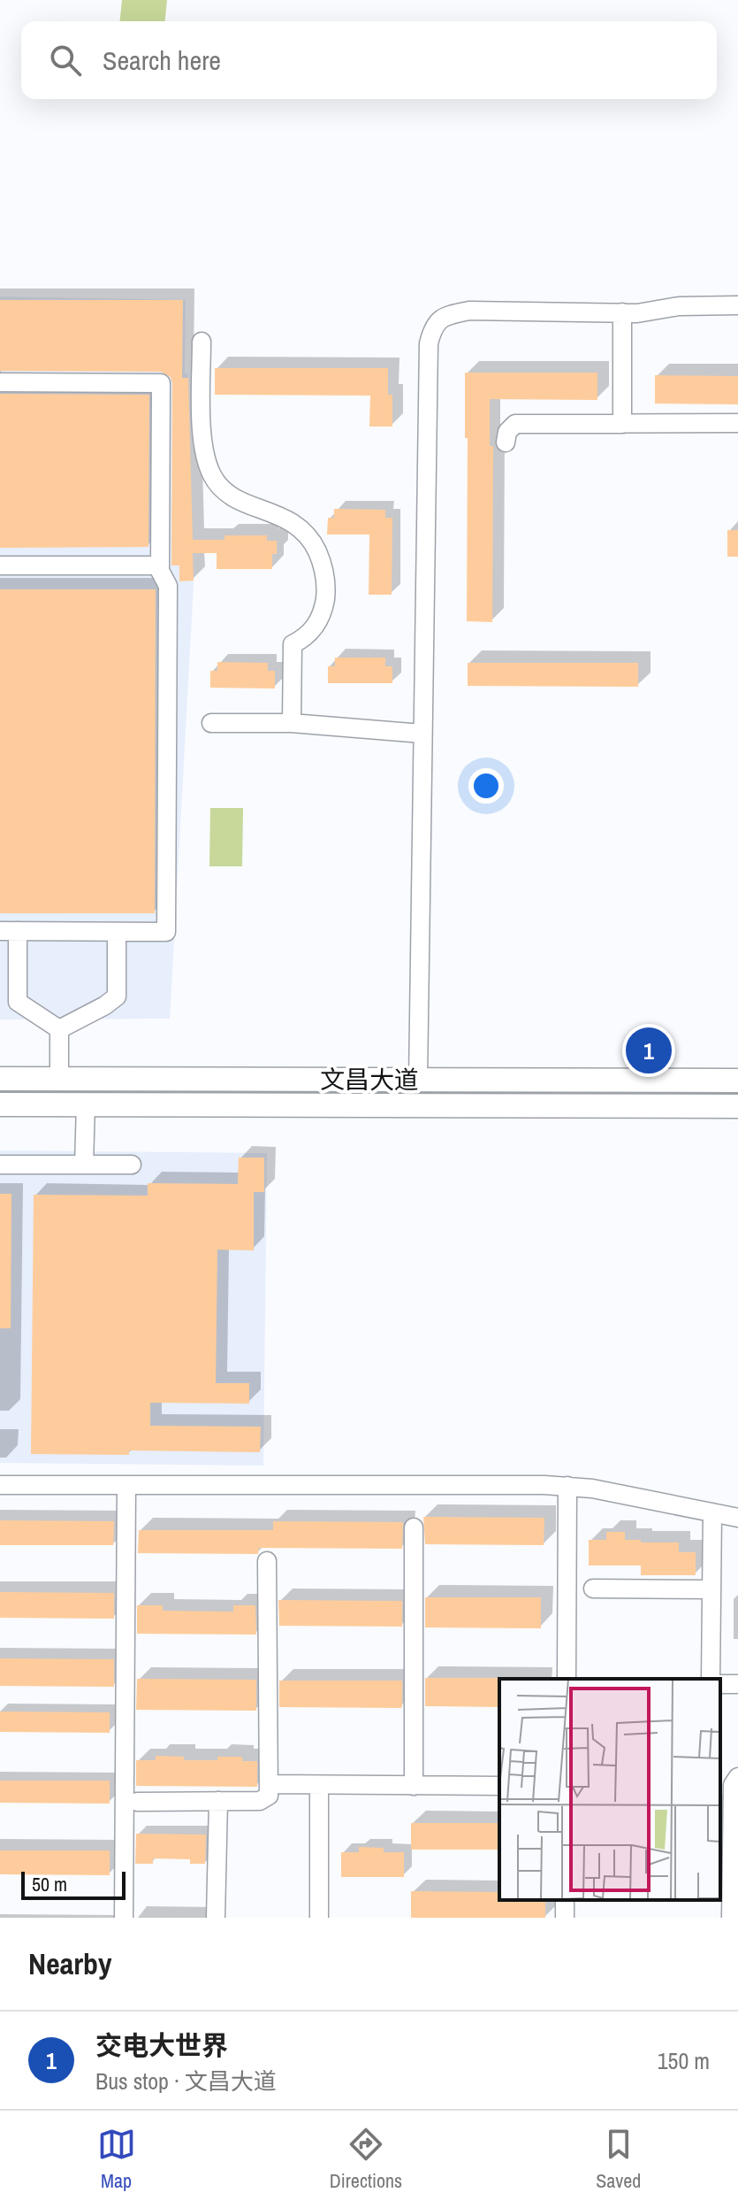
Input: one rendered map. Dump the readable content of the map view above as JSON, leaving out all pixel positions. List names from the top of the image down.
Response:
{
  "streets": {
    "main road": ["文昌大道"]
  },
  "scale_bar": "50 m",
  "page": {
    "search": "Search here",
    "pins": "1",
    "scale": "50 m",
    "heading": "Nearby",
    "list": [
      {
        "mark": "1",
        "name": "交电大世界",
        "note": "Bus stop · 文昌大道",
        "value": "150 m"
      }
    ],
    "nav": ["Map", "Directions", "Saved"]
  }
}
